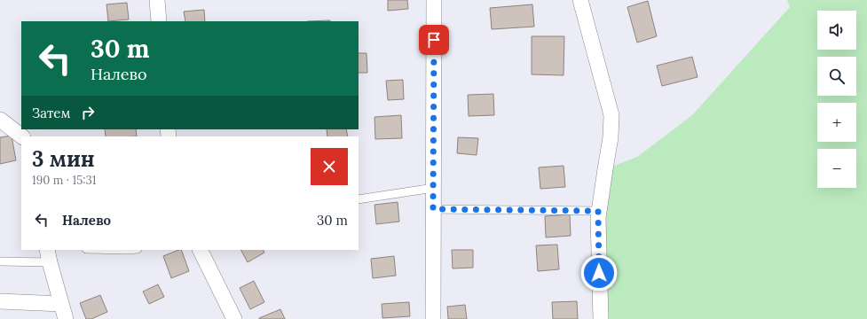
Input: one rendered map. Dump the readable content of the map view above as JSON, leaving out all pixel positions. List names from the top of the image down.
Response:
{
  "page": {
    "map_buttons": ["+", "−"],
    "turn": ["30 m", "Налево"],
    "then": "Затем",
    "heading": ["3 мин", "190 m · 15:31"],
    "list": [
      {
        "name": "Налево",
        "value": "30 m"
      }
    ]
  }
}
